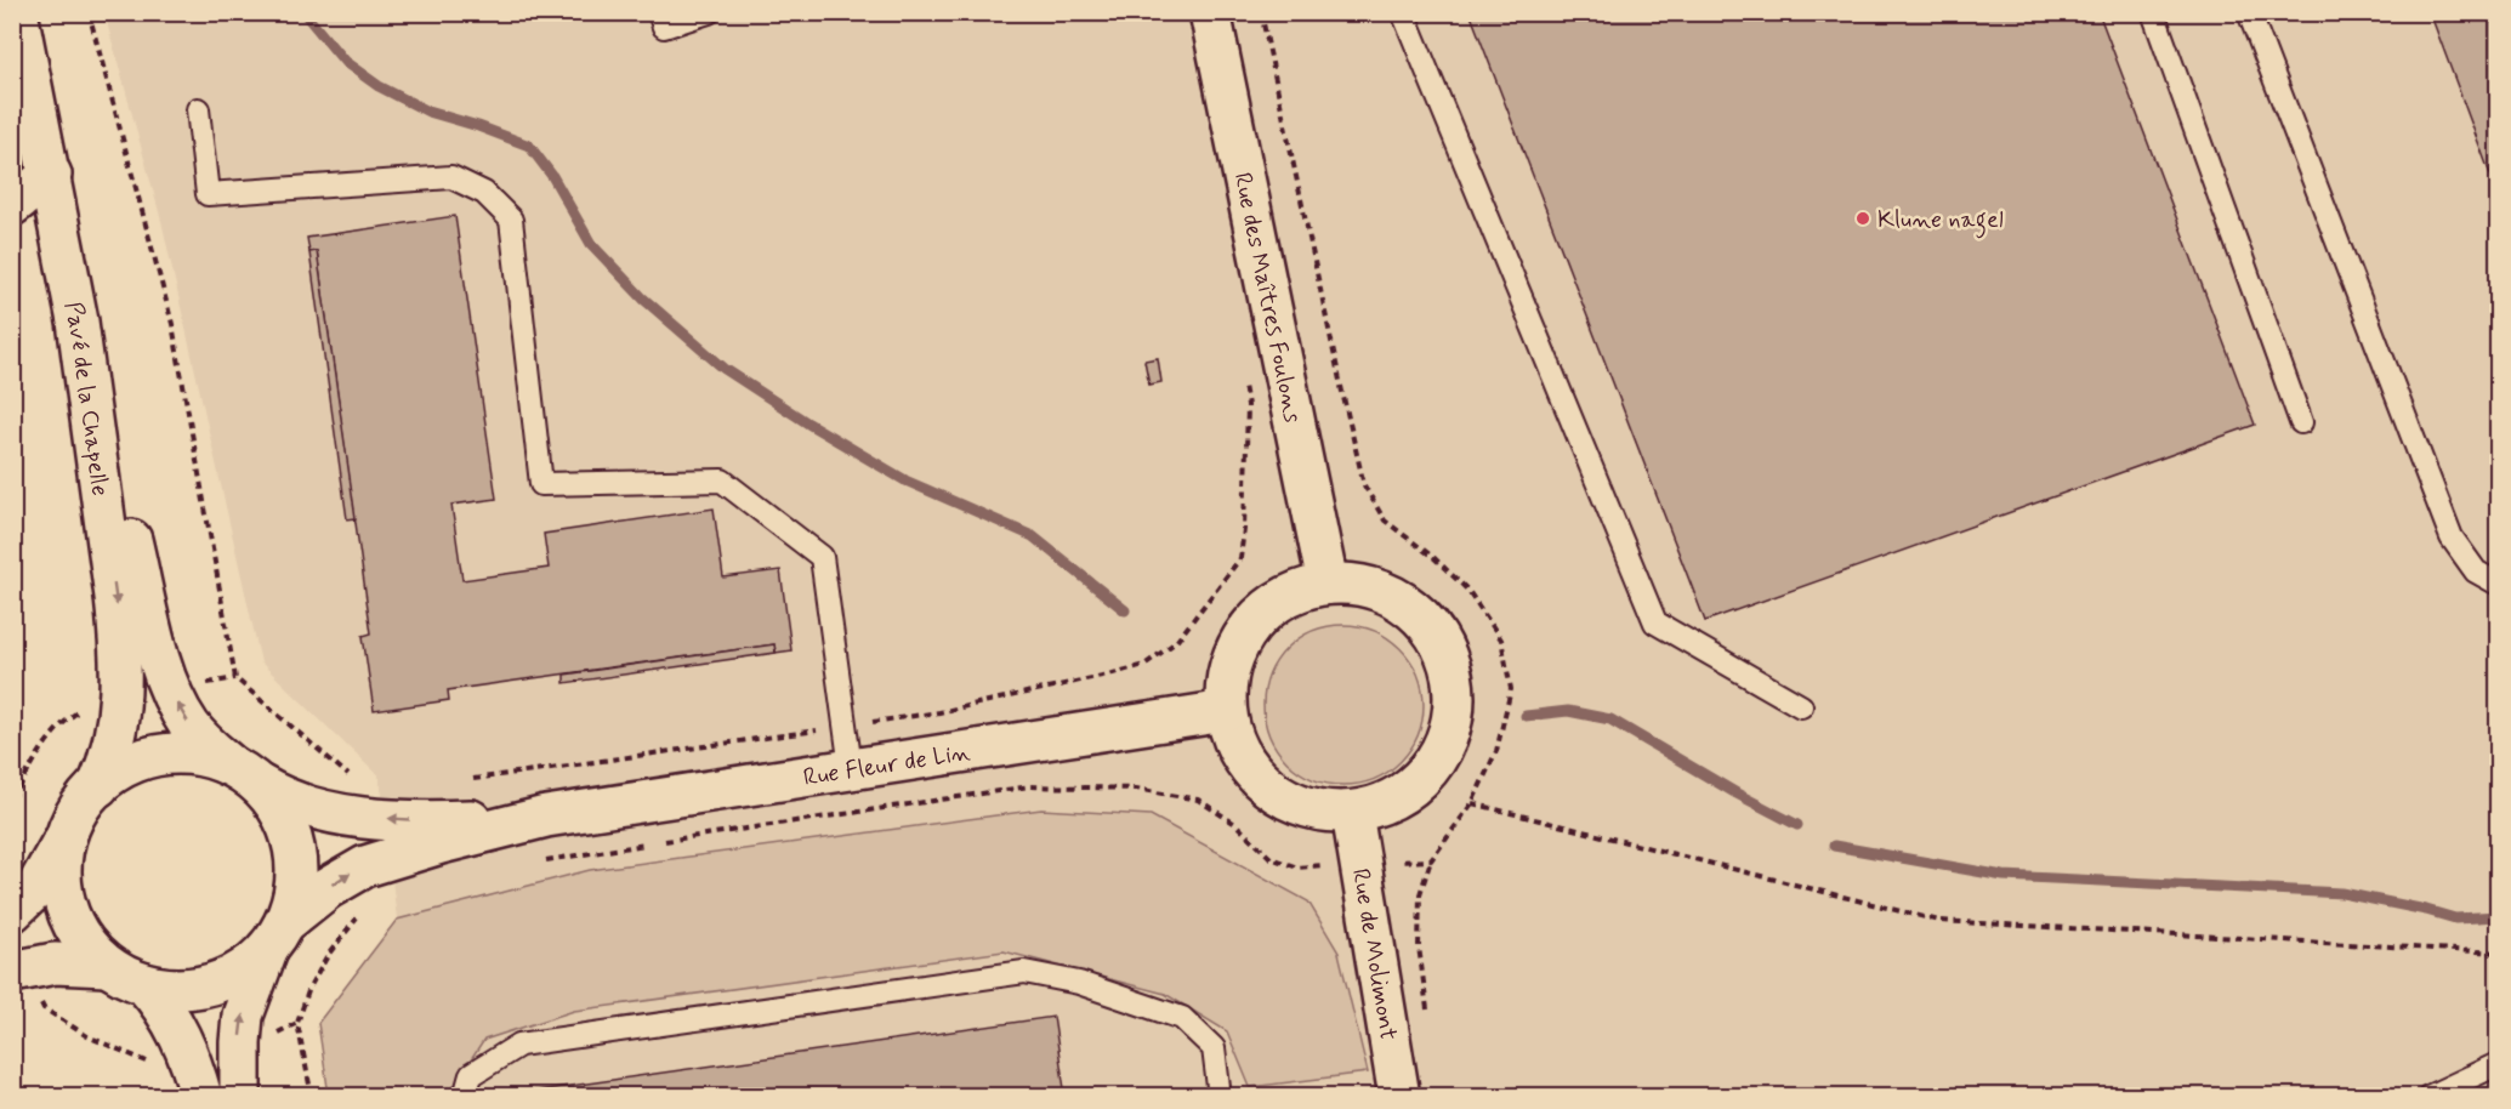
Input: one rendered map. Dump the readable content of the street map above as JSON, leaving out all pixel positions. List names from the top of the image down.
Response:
{
  "streets": {
    "street": [
      "Rue des Maîtres Foulons",
      "Pavé de la Chapelle",
      "Rue Fleur de Lin",
      "Rue de Molimont"
    ]
  },
  "crossings": [
    ["Rue des Maîtres Foulons", "Rue Fleur de Lin"],
    ["Rue des Maîtres Foulons", "Rue de Molimont"],
    ["Pavé de la Chapelle", "Rue Fleur de Lin"],
    ["Rue Fleur de Lin", "Rue de Molimont"]
  ],
  "places": ["Klune nagel"]
}
